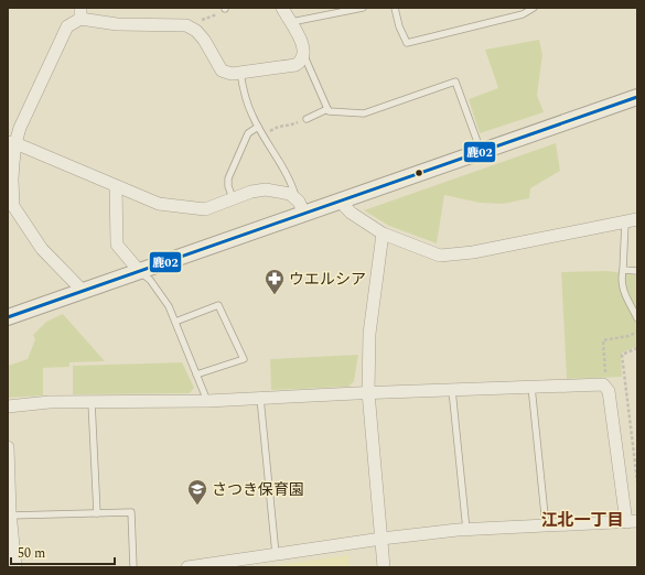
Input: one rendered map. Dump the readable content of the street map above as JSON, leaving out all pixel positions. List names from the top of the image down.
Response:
{
  "districts": ["江北一丁目"],
  "places": {
    "pharmacy": ["ウエルシア"],
    "school or university": ["さつき保育園"]
  },
  "lines": ["transit line 鹿02"],
  "scale_bar": "50 m"
}
